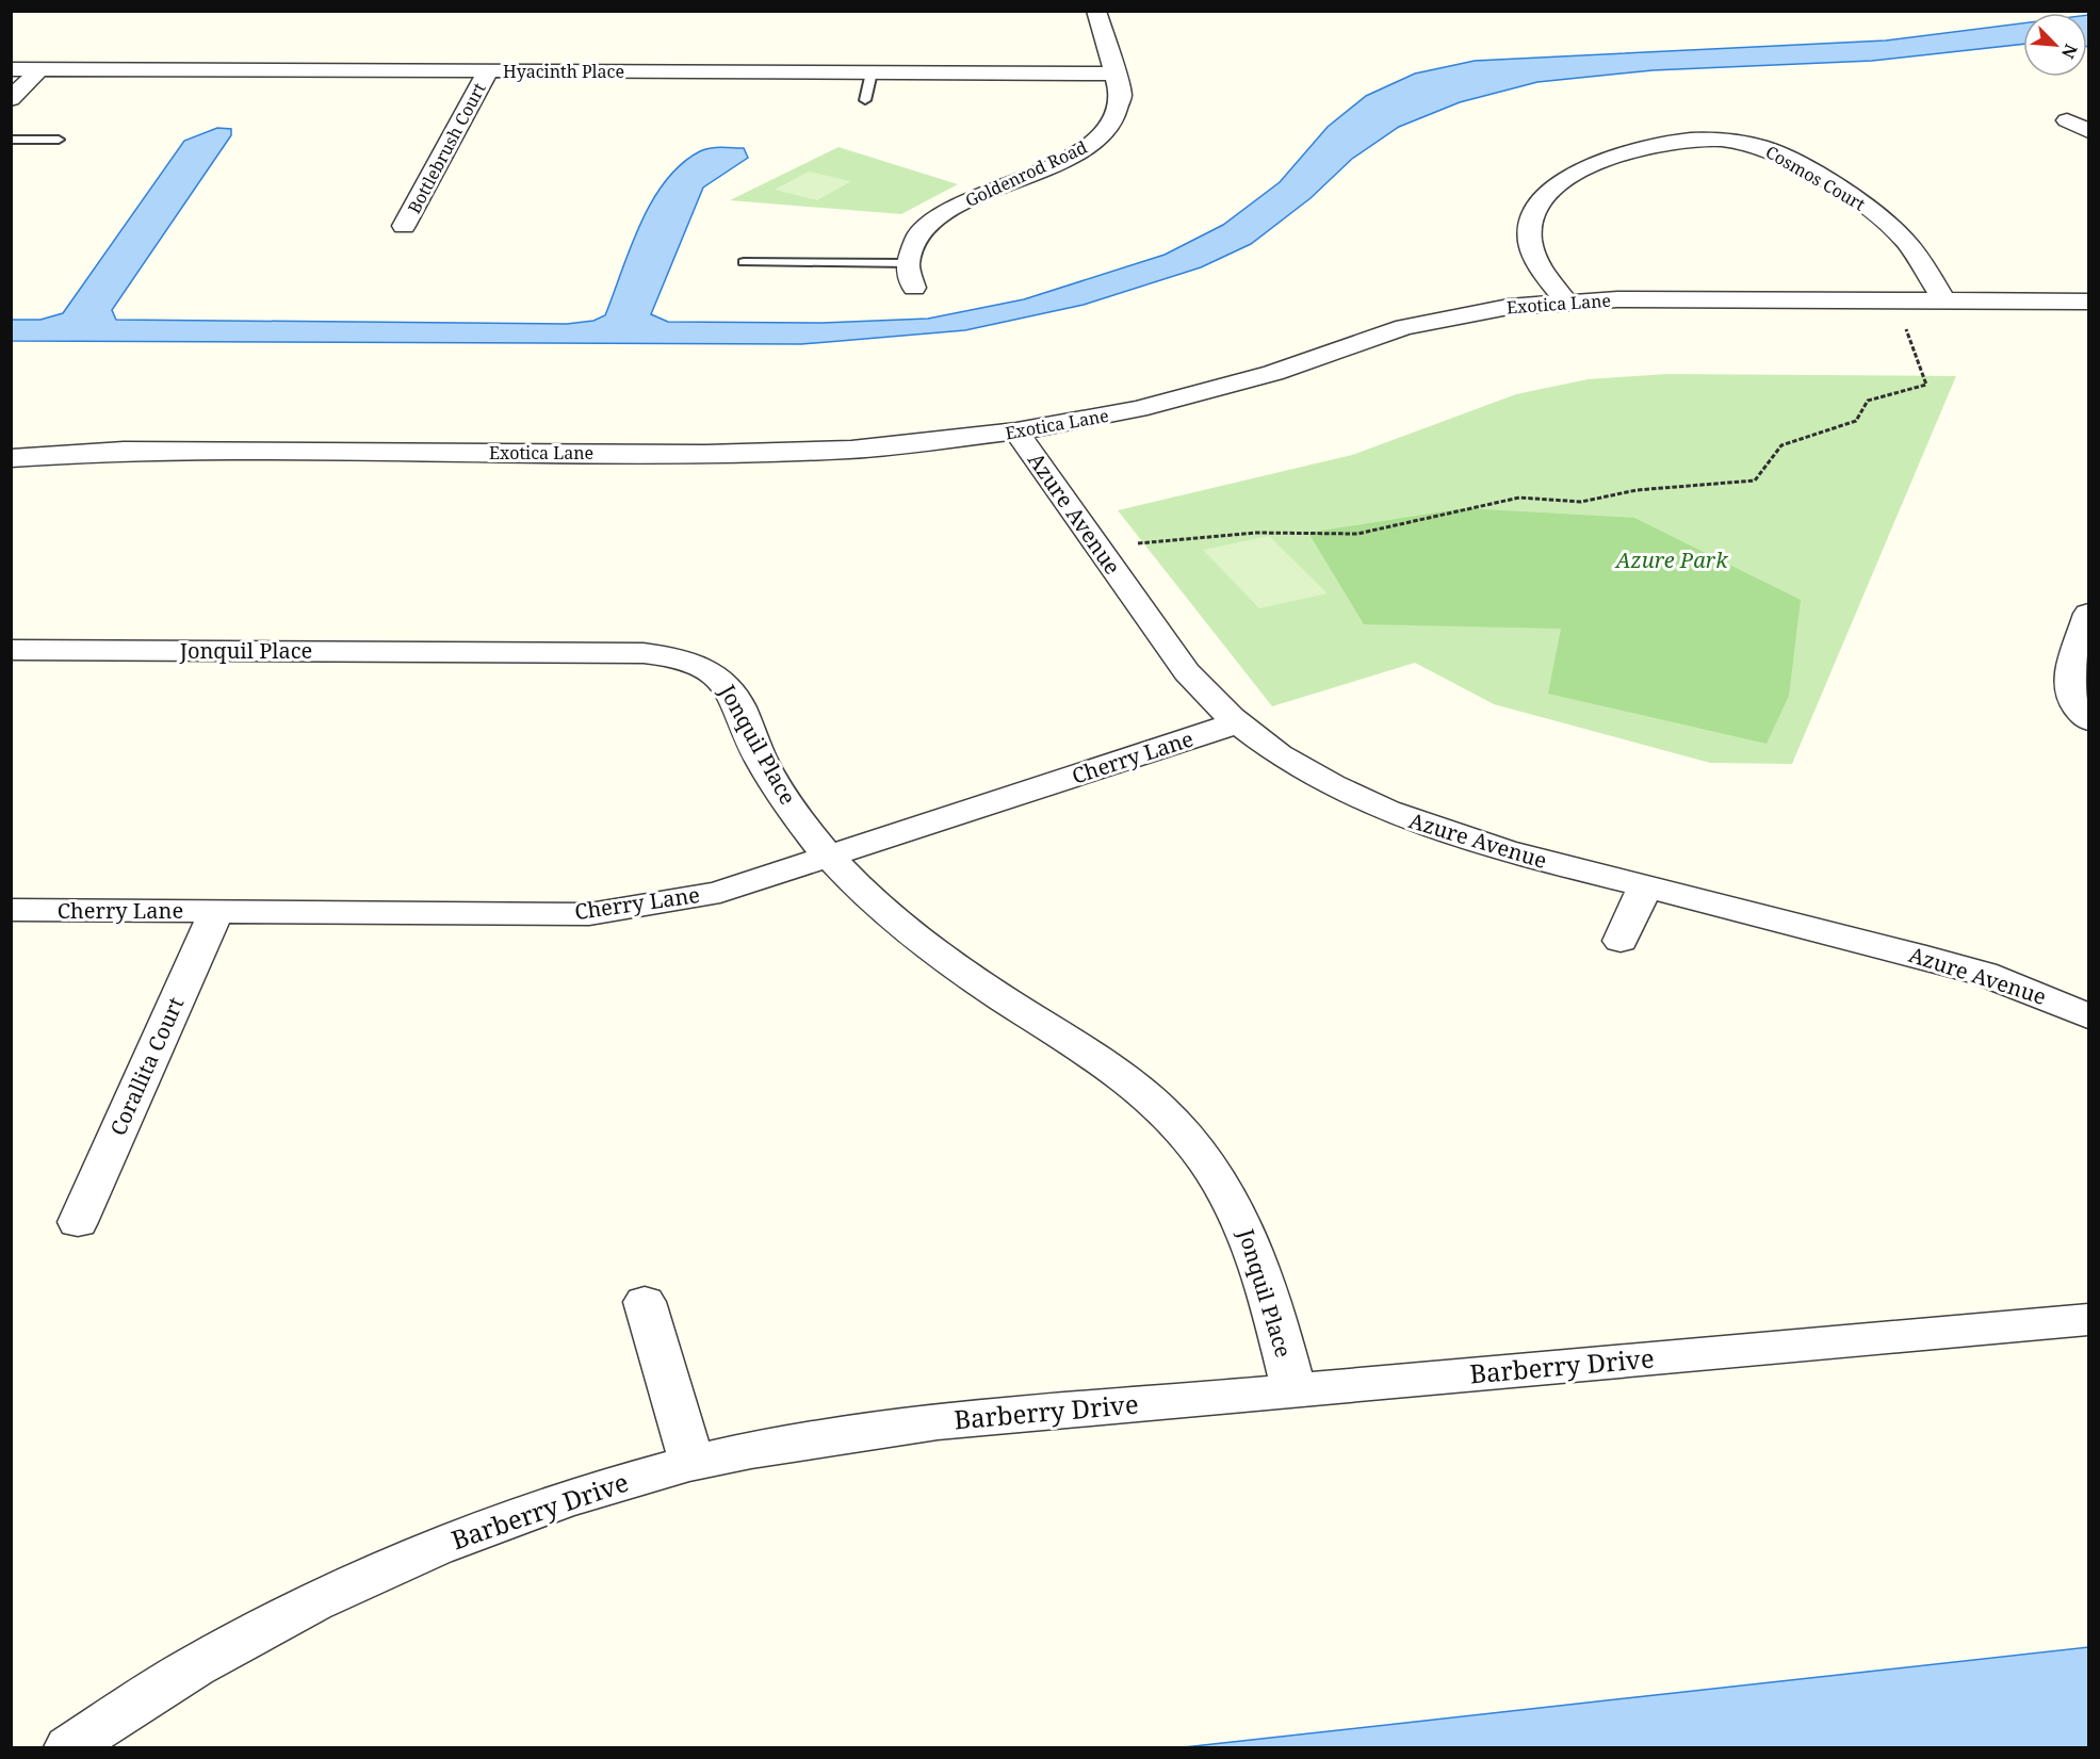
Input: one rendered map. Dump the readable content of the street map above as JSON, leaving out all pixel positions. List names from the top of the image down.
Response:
{
  "streets": {
    "street": [
      "Hyacinth Place",
      "Bottlebrush Court",
      "Goldenrod Road",
      "Cosmos Court",
      "Exotica Lane",
      "Azure Avenue",
      "Jonquil Place",
      "Cherry Lane",
      "Corallita Court",
      "Barberry Drive"
    ]
  },
  "crossings": [
    ["Hyacinth Place", "Bottlebrush Court"],
    ["Hyacinth Place", "Goldenrod Road"],
    ["Cosmos Court", "Exotica Lane"],
    ["Exotica Lane", "Azure Avenue"],
    ["Azure Avenue", "Cherry Lane"],
    ["Jonquil Place", "Cherry Lane"],
    ["Jonquil Place", "Barberry Drive"],
    ["Cherry Lane", "Corallita Court"]
  ],
  "parks": ["Azure Park"],
  "north": "bottom right"
}
